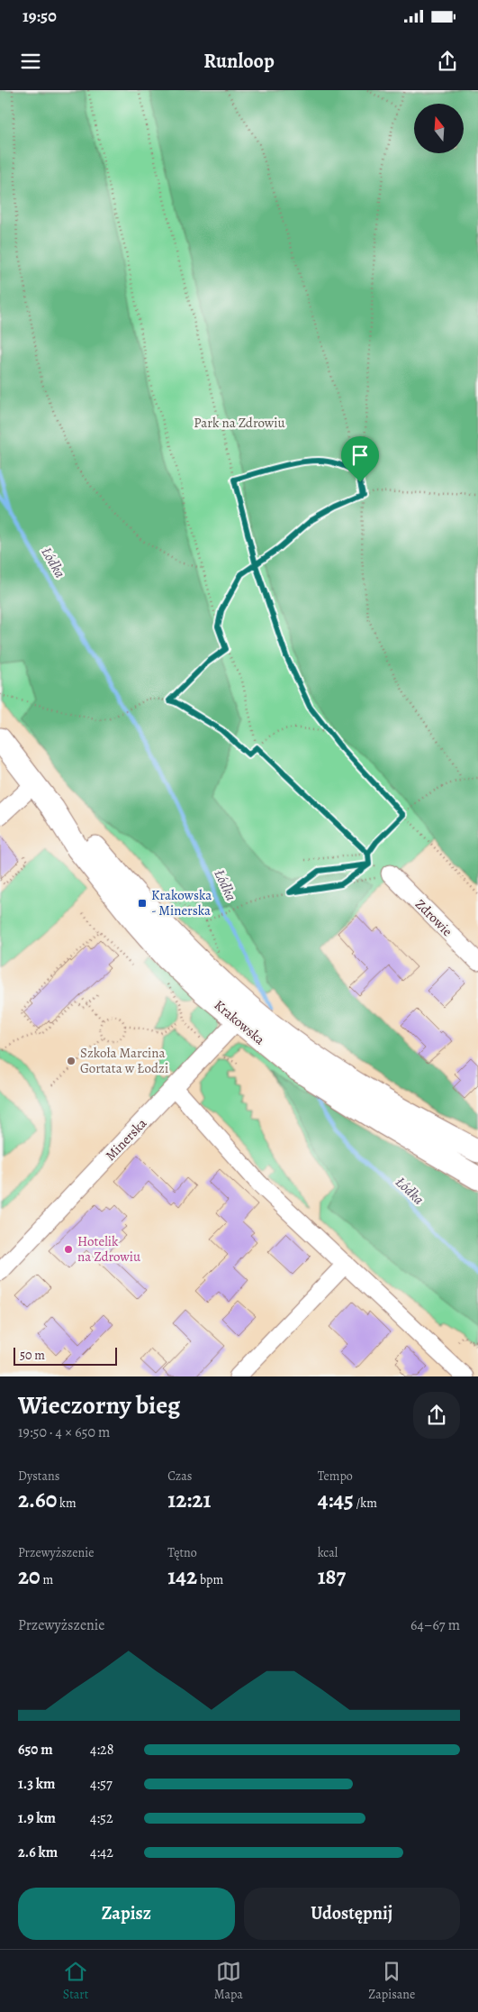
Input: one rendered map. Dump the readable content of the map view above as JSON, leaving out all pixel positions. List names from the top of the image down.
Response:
{
  "streets": {
    "main road": ["Krakowska"],
    "street": ["Zdrowie", "Minerska"]
  },
  "crossings": [
    ["Krakowska", "Minerska"]
  ],
  "water": ["Łódka"],
  "parks": ["Park na Zdrowiu"],
  "places": {
    "transit": ["Krakowska - Minerska"],
    "other": ["Szkoła Marcina Gortata w Łodzi", "Hotelik na Zdrowiu"]
  },
  "scale_bar": "50 m",
  "north": "top",
  "page": {
    "status": "19:50",
    "header": "Runloop",
    "scale": "50 m",
    "heading": ["Wieczorny bieg", "19:50 · 4 × 650 m"],
    "stats": [
      ["Dystans", "2.60 km"],
      ["Czas", "12:21"],
      ["Tempo", "4:45 /km"],
      ["Przewyższenie", "20 m"],
      ["Tętno", "142 bpm"],
      ["kcal", "187"]
    ],
    "chart": ["Przewyższenie", "64–67 m"],
    "list": [
      {
        "name": "650 m",
        "note": "4:28"
      },
      {
        "name": "1.3 km",
        "note": "4:57"
      },
      {
        "name": "1.9 km",
        "note": "4:52"
      },
      {
        "name": "2.6 km",
        "note": "4:42"
      }
    ],
    "buttons": ["Zapisz", "Udostępnij"],
    "tabs": ["Start", "Mapa", "Zapisane"]
  }
}
